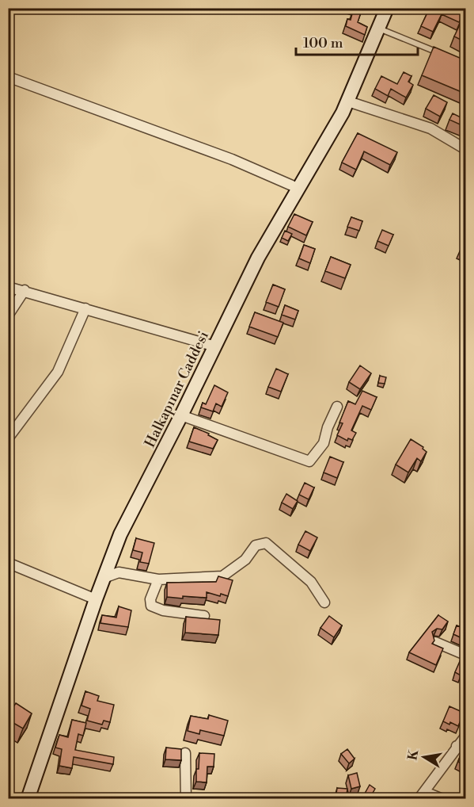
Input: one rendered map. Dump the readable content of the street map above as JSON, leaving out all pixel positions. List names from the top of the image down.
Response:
{
  "streets": {
    "main road": ["Halkapınar Caddesi"]
  },
  "scale_bar": "100 m",
  "north": "left"
}
